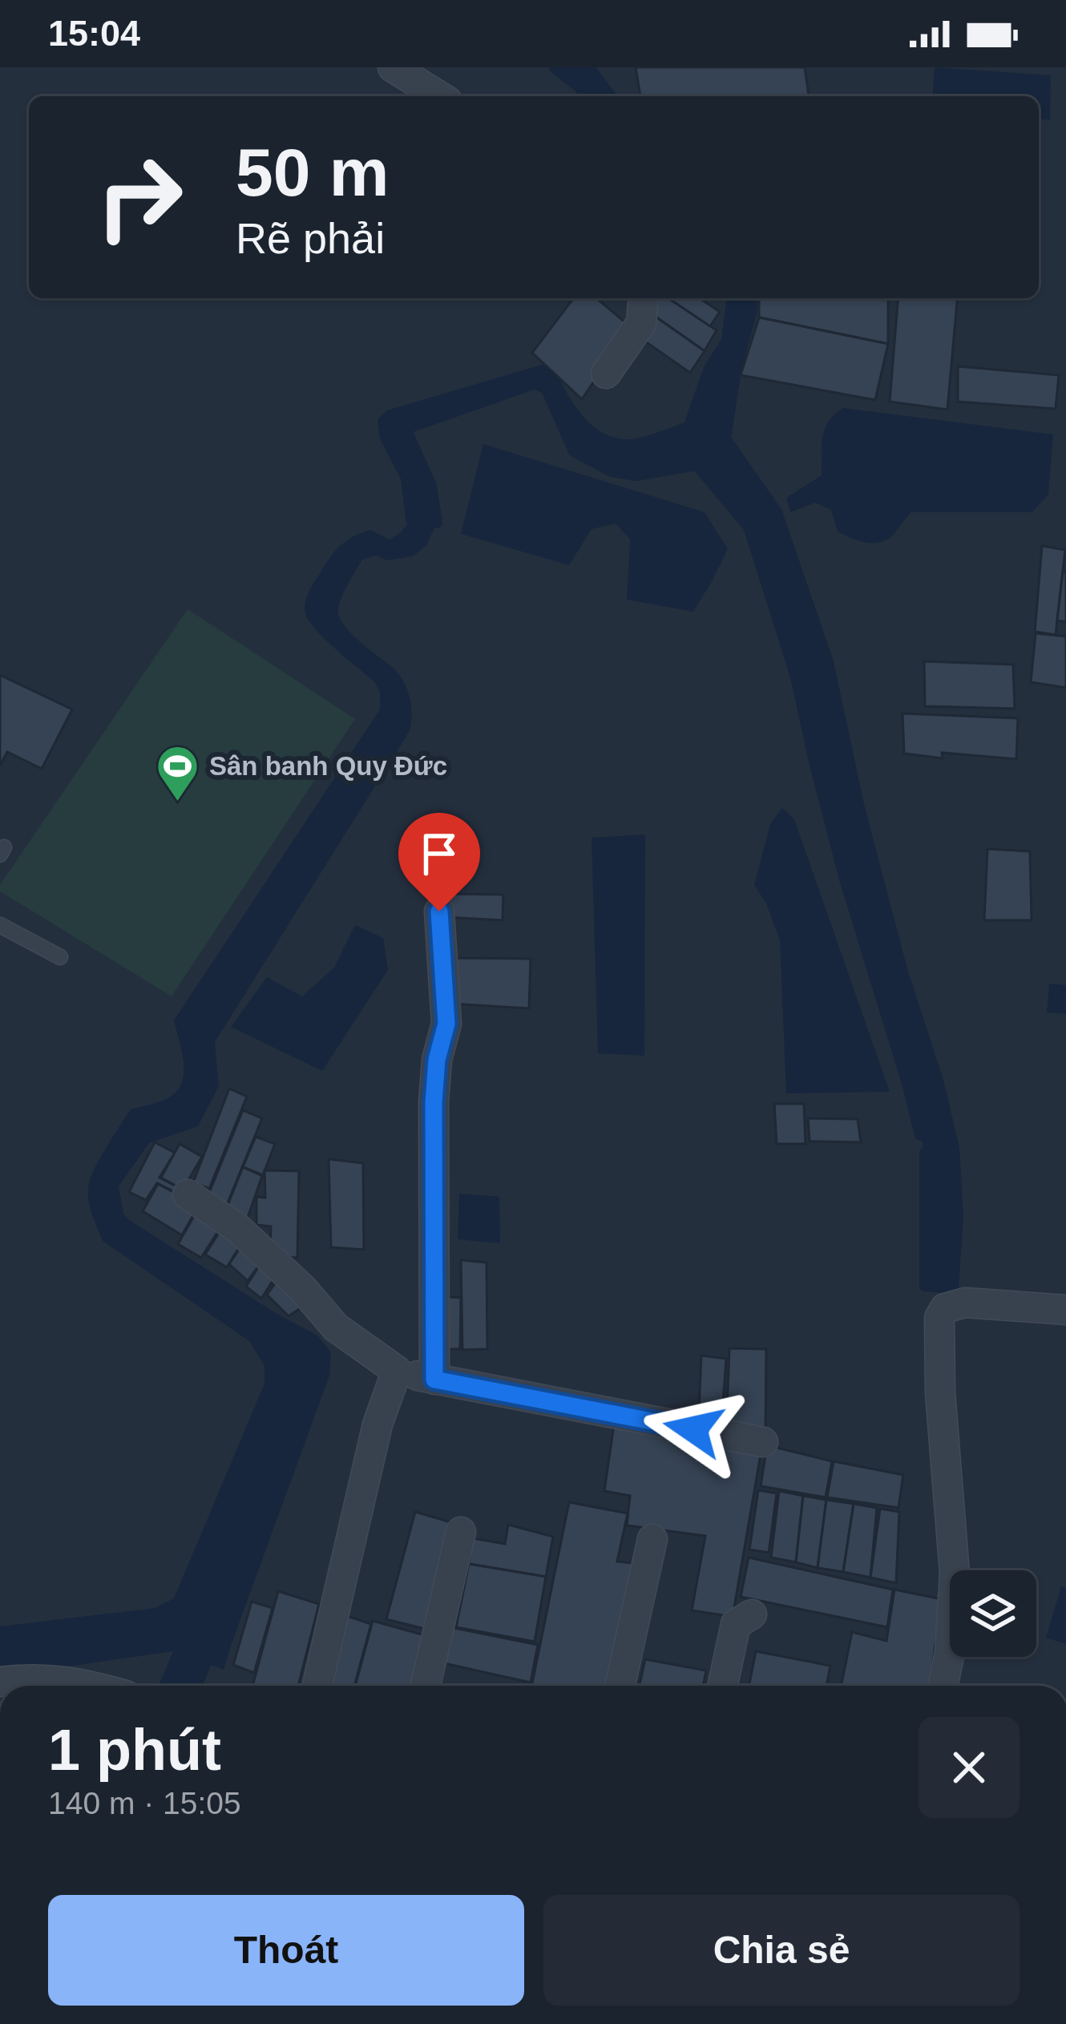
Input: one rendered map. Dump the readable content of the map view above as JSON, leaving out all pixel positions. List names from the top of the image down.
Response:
{
  "places": {
    "sports": ["Sân banh Quy Đức"]
  },
  "page": {
    "status": "15:04",
    "turn": ["50 m", "Rẽ phải"],
    "heading": ["1 phút", "140 m · 15:05"],
    "buttons": ["Thoát", "Chia sẻ"]
  }
}
